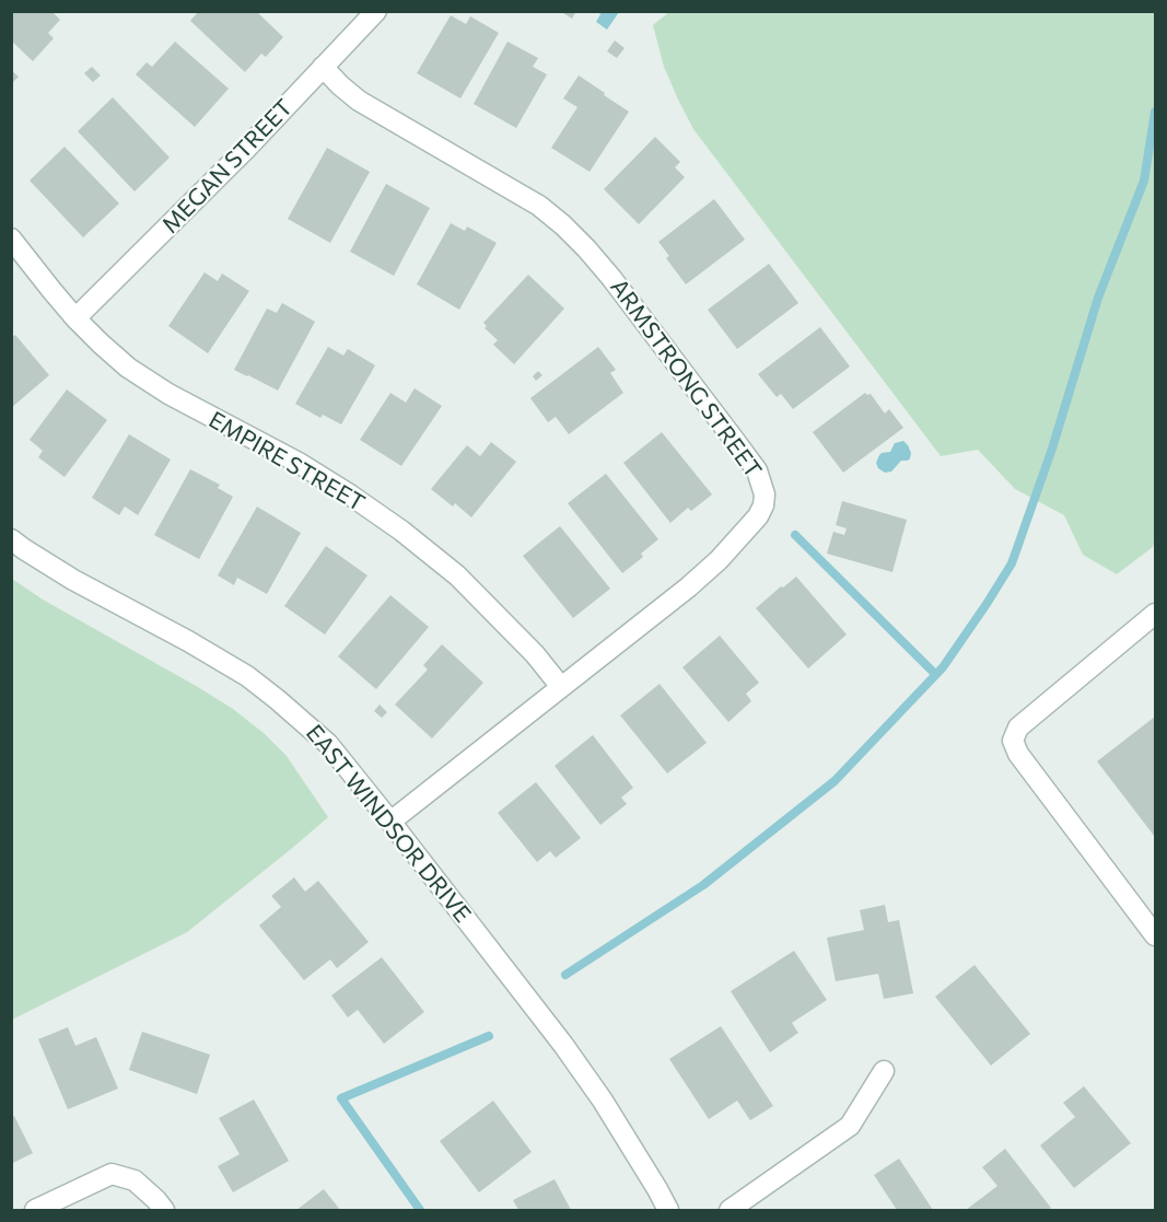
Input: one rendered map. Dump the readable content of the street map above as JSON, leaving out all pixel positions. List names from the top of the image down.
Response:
{
  "streets": {
    "street": [
      "MEGAN STREET",
      "ARMSTRONG STREET",
      "EMPIRE STREET",
      "EAST WINDSOR DRIVE"
    ]
  },
  "crossings": [
    ["MEGAN STREET", "ARMSTRONG STREET"],
    ["MEGAN STREET", "EMPIRE STREET"],
    ["ARMSTRONG STREET", "EMPIRE STREET"],
    ["ARMSTRONG STREET", "EAST WINDSOR DRIVE"]
  ]
}
